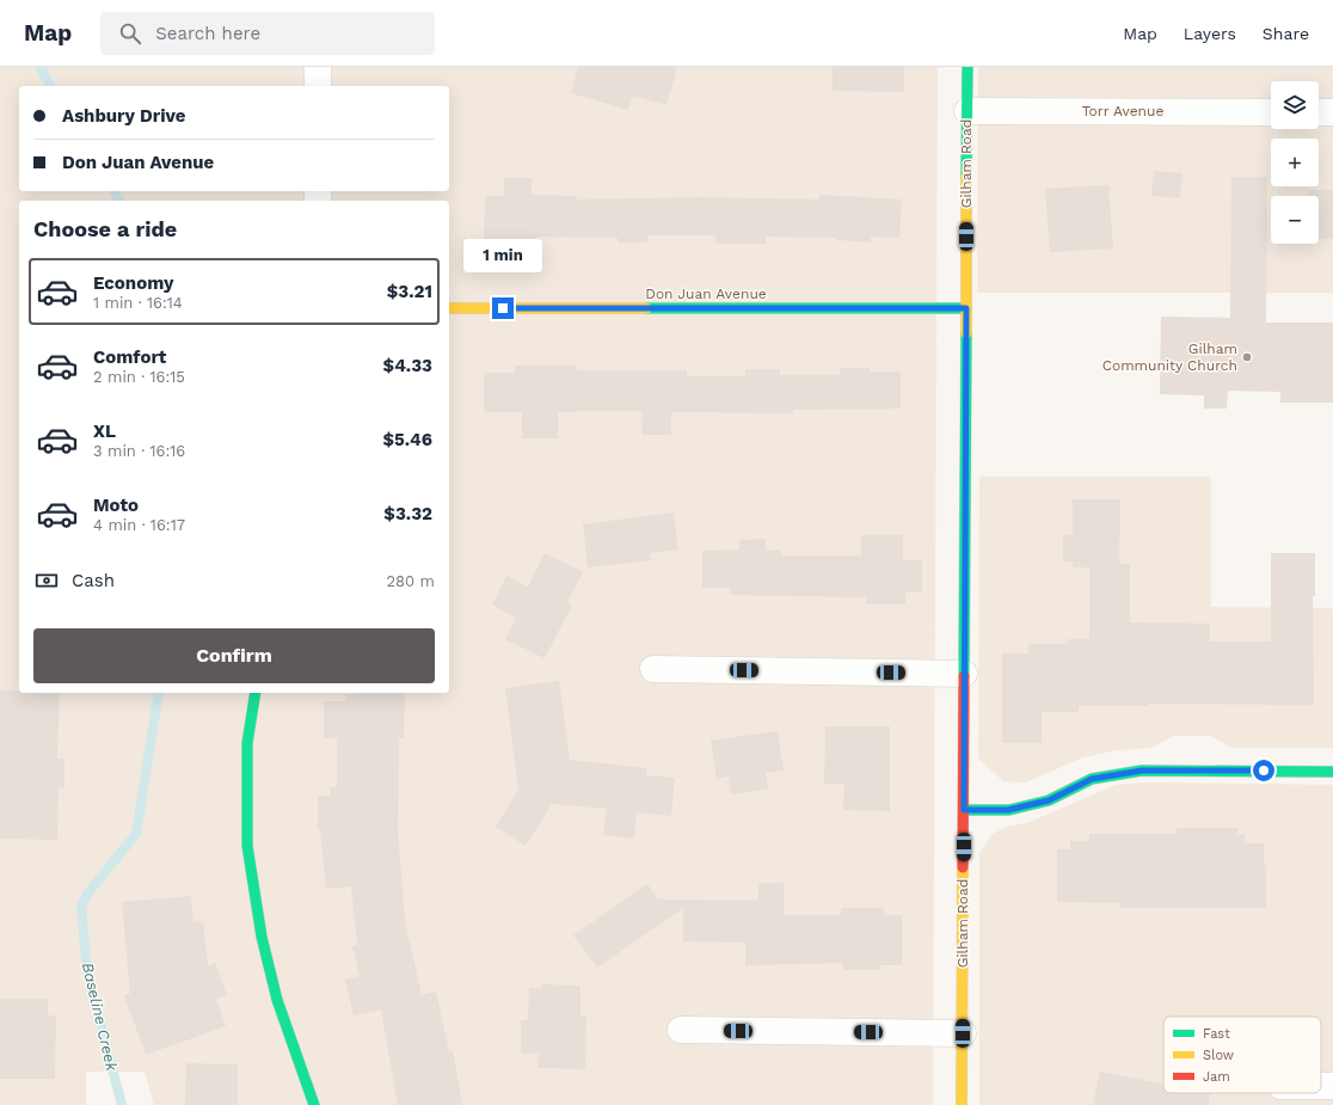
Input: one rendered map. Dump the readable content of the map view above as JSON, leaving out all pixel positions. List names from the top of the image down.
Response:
{
  "streets": {
    "street": ["Torr Avenue", "Gilham Road", "Don Juan Avenue"]
  },
  "crossings": [
    ["Torr Avenue", "Gilham Road"],
    ["Gilham Road", "Don Juan Avenue"]
  ],
  "water": ["Baseline Creek"],
  "places": ["Gilham Community Church"],
  "legend": ["Fast", "Slow", "Jam"],
  "page": {
    "header": "Map",
    "search": "Search here",
    "nav": ["Map", "Layers", "Share"],
    "map_buttons": ["+", "−"],
    "banner": ["Ashbury Drive", "Don Juan Avenue"],
    "heading": "Choose a ride",
    "bubble": "1 min",
    "list": [
      {
        "name": "Economy",
        "note": "1 min · 16:14",
        "value": "$3.21"
      },
      {
        "name": "Comfort",
        "note": "2 min · 16:15",
        "value": "$4.33"
      },
      {
        "name": "XL",
        "note": "3 min · 16:16",
        "value": "$5.46"
      },
      {
        "name": "Moto",
        "note": "4 min · 16:17",
        "value": "$3.32"
      }
    ],
    "pay": ["Cash", "280 m"],
    "buttons": "Confirm"
  }
}
